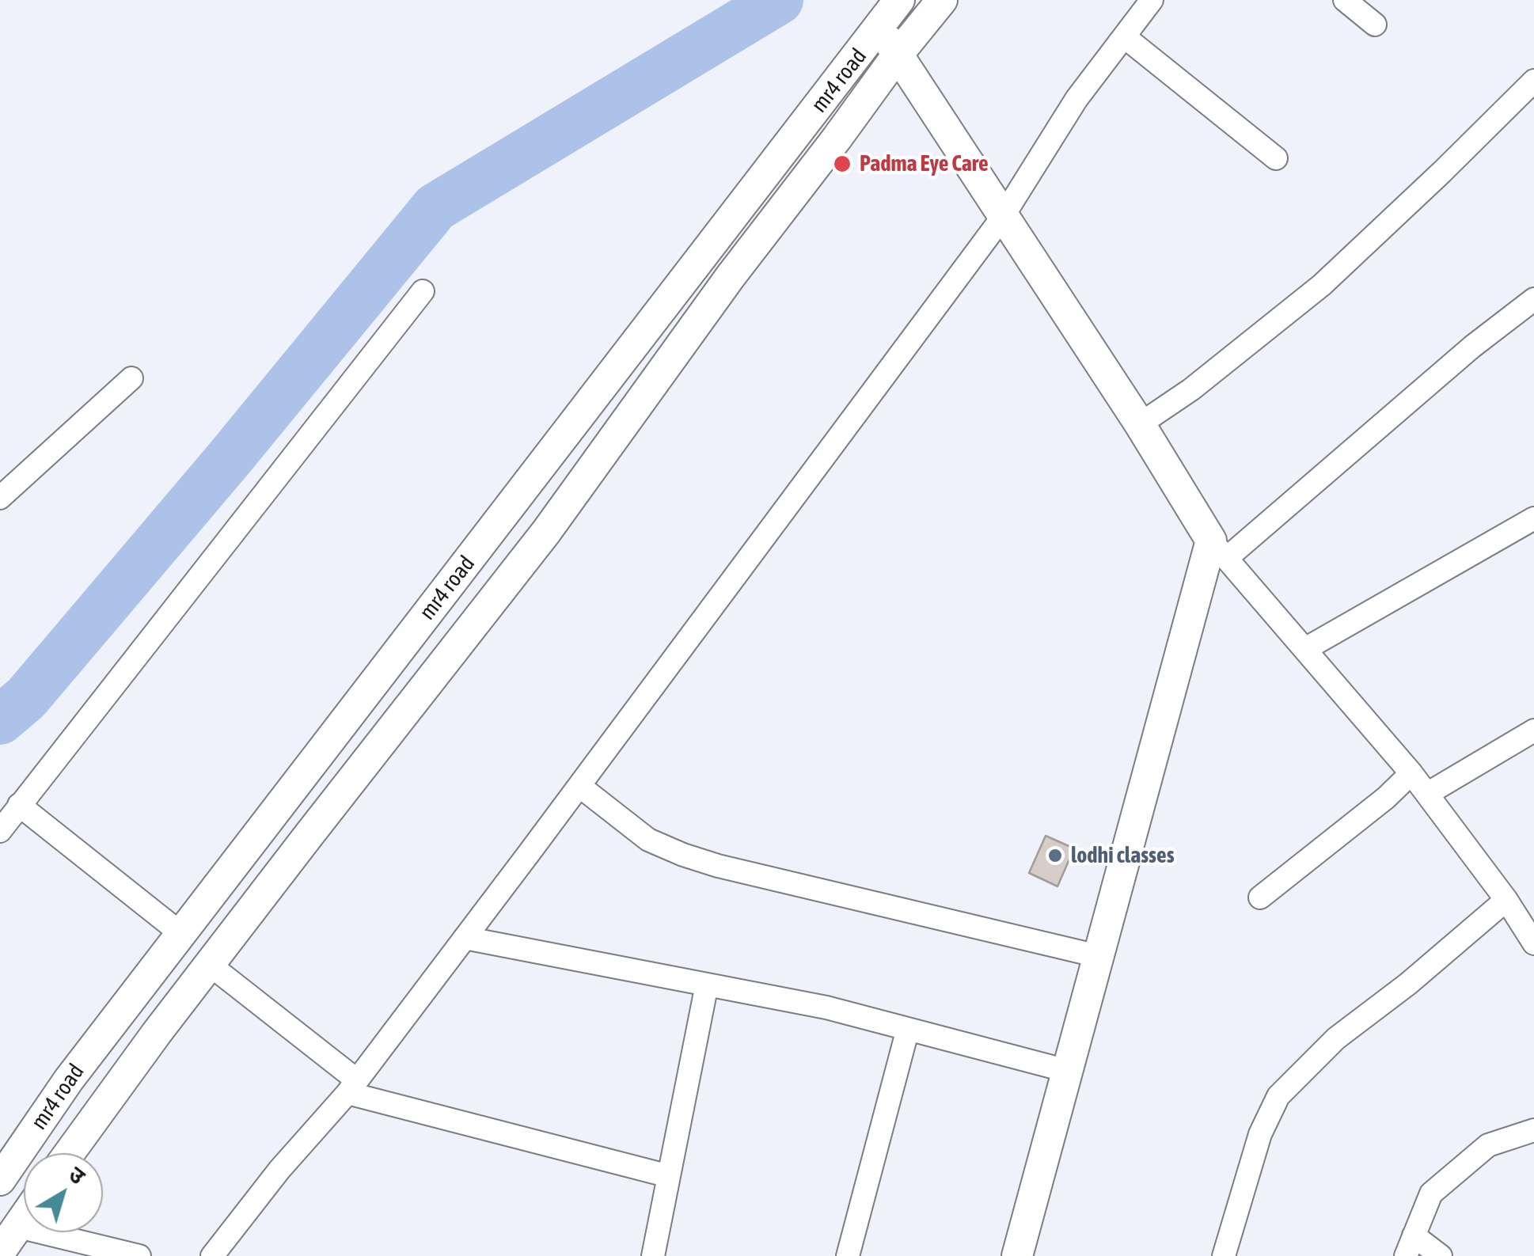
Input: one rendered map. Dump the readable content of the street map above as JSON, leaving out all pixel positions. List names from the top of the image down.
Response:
{
  "streets": {
    "street": ["mr4 road"]
  },
  "places": ["Padma Eye Care", "lodhi classes"],
  "north": "top right"
}
